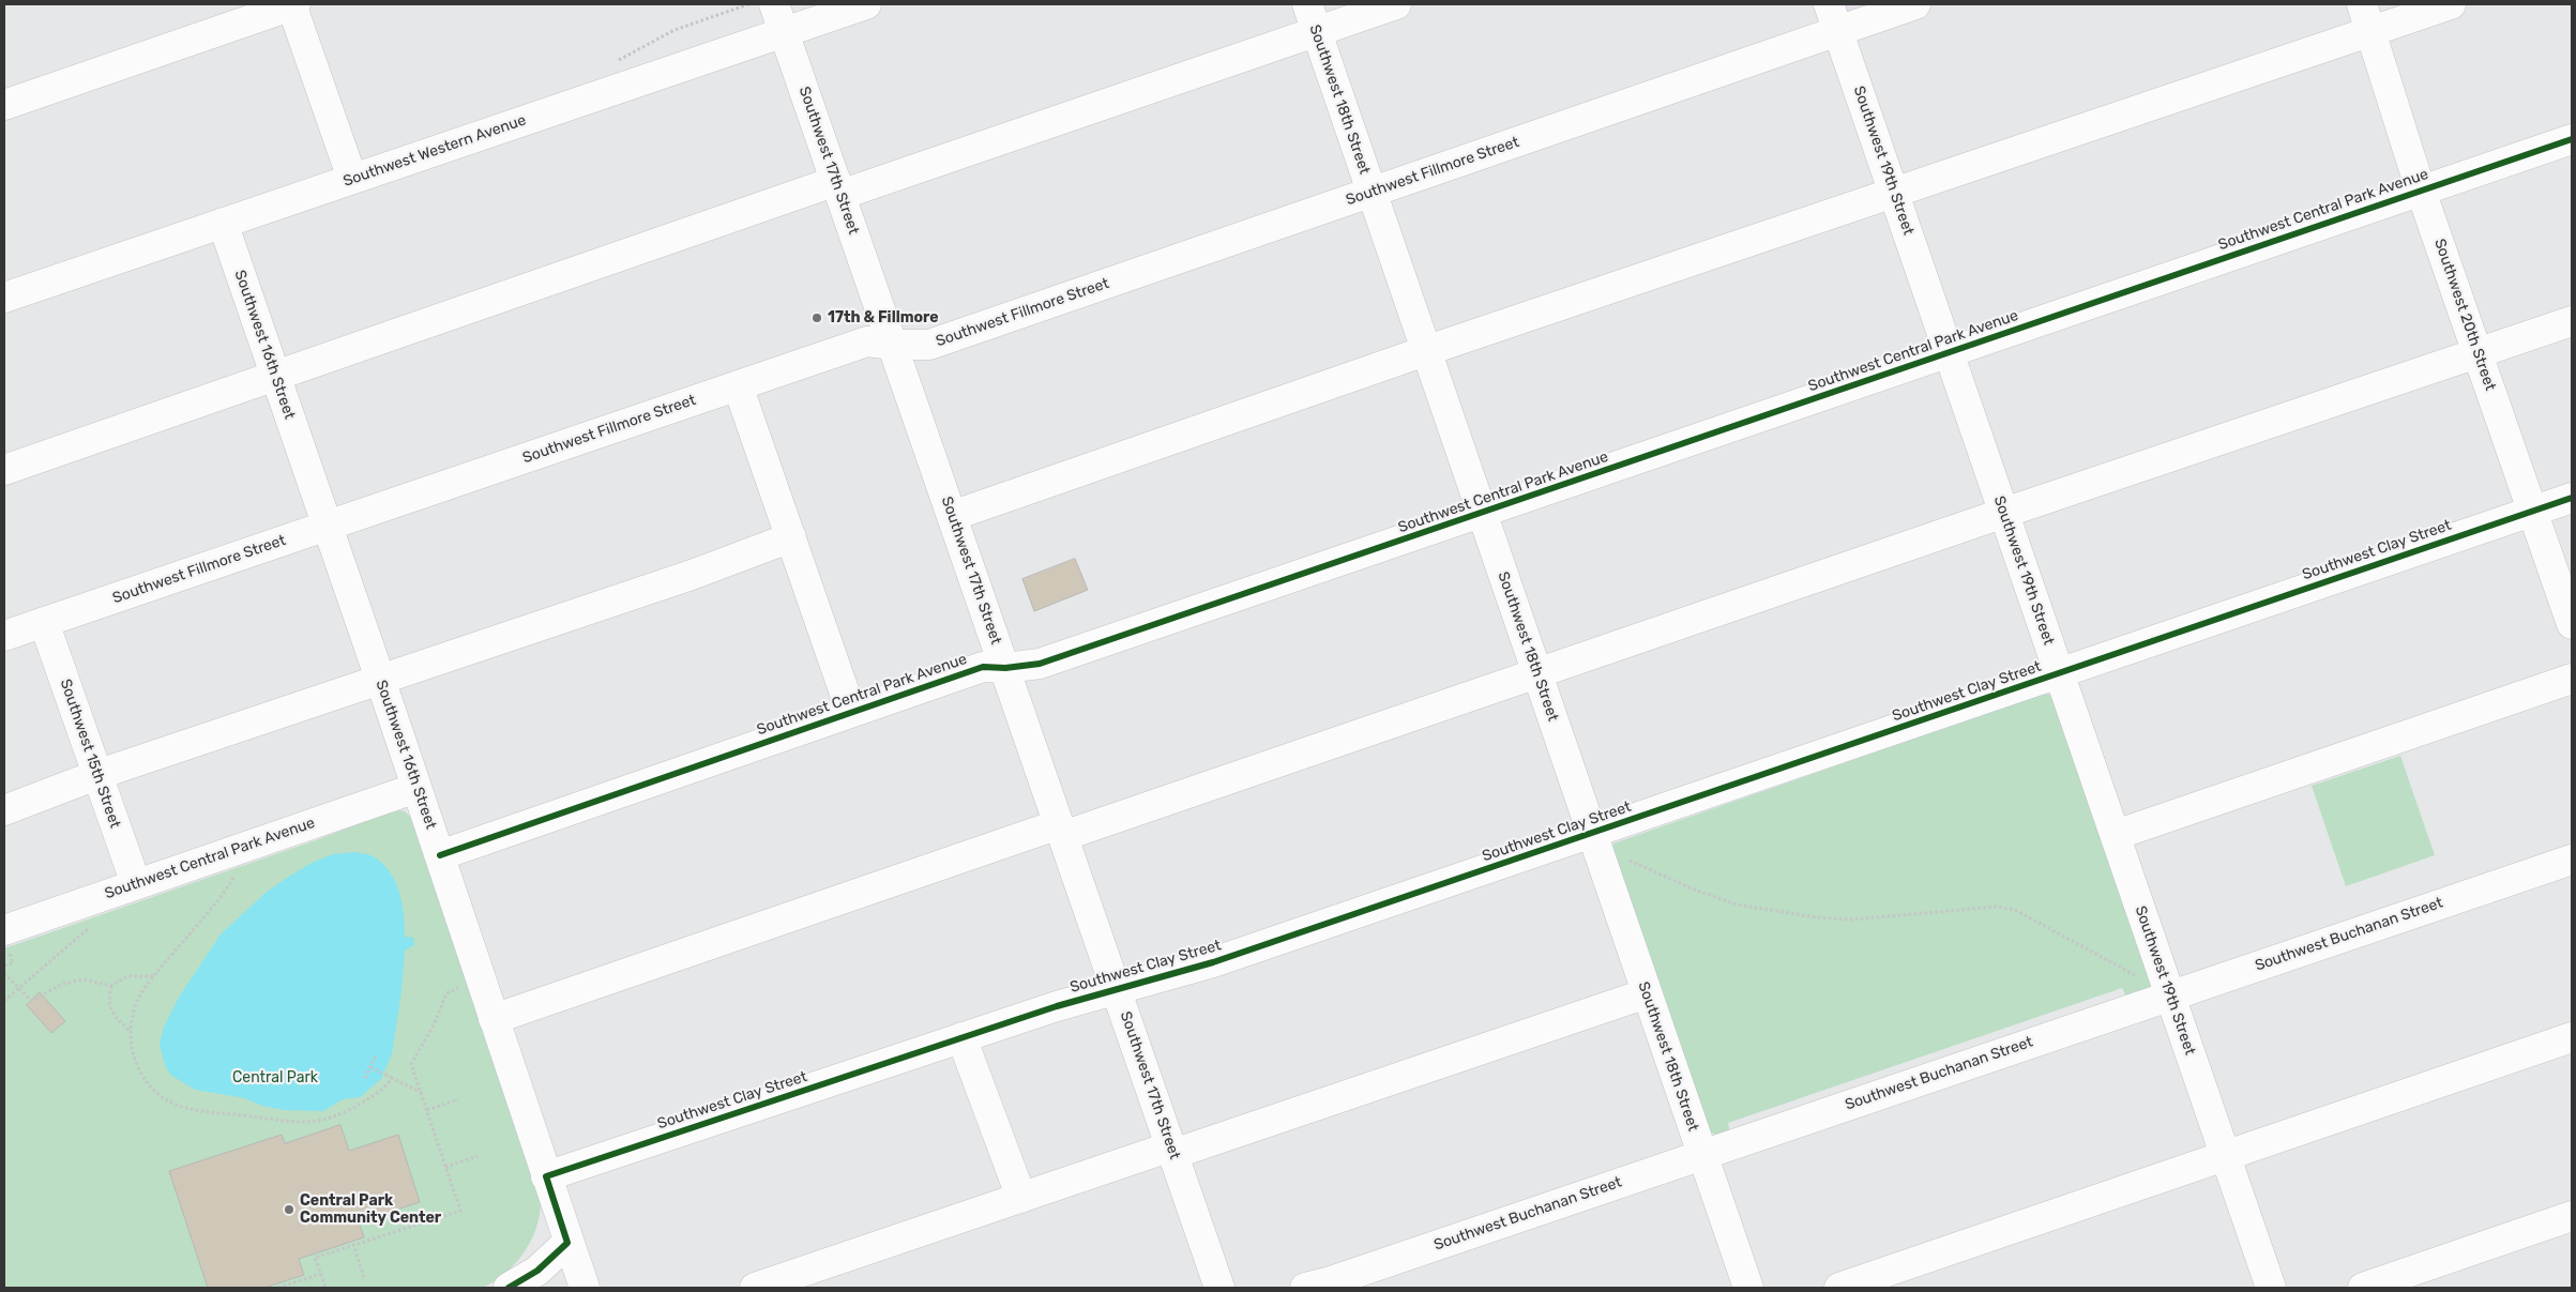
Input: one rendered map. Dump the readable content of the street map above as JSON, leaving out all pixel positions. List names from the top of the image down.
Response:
{
  "streets": {
    "street": [
      "Southwest 18th Street",
      "Southwest Western Avenue",
      "Southwest 17th Street",
      "Southwest 19th Street",
      "Southwest Fillmore Street",
      "Southwest Central Park Avenue",
      "Southwest 20th Street",
      "Southwest 16th Street",
      "Southwest Clay Street",
      "Southwest 15th Street",
      "Southwest Buchanan Street"
    ]
  },
  "crossings": [
    ["Southwest 18th Street", "Southwest Fillmore Street"],
    ["Southwest 18th Street", "Southwest Central Park Avenue"],
    ["Southwest 18th Street", "Southwest Clay Street"],
    ["Southwest 18th Street", "Southwest Buchanan Street"],
    ["Southwest Western Avenue", "Southwest 17th Street"],
    ["Southwest Western Avenue", "Southwest 16th Street"],
    ["Southwest 17th Street", "Southwest Fillmore Street"],
    ["Southwest 17th Street", "Southwest Central Park Avenue"],
    ["Southwest 17th Street", "Southwest Clay Street"],
    ["Southwest 19th Street", "Southwest Fillmore Street"],
    ["Southwest 19th Street", "Southwest Central Park Avenue"],
    ["Southwest 19th Street", "Southwest Clay Street"],
    ["Southwest 19th Street", "Southwest Buchanan Street"],
    ["Southwest Fillmore Street", "Southwest 16th Street"],
    ["Southwest Fillmore Street", "Southwest 15th Street"],
    ["Southwest Central Park Avenue", "Southwest 20th Street"],
    ["Southwest Central Park Avenue", "Southwest 16th Street"],
    ["Southwest Central Park Avenue", "Southwest 15th Street"],
    ["Southwest 20th Street", "Southwest Clay Street"],
    ["Southwest 16th Street", "Southwest Clay Street"]
  ],
  "parks": ["Central Park"],
  "places": ["17th & Fillmore", "Central Park Community Center"]
}
